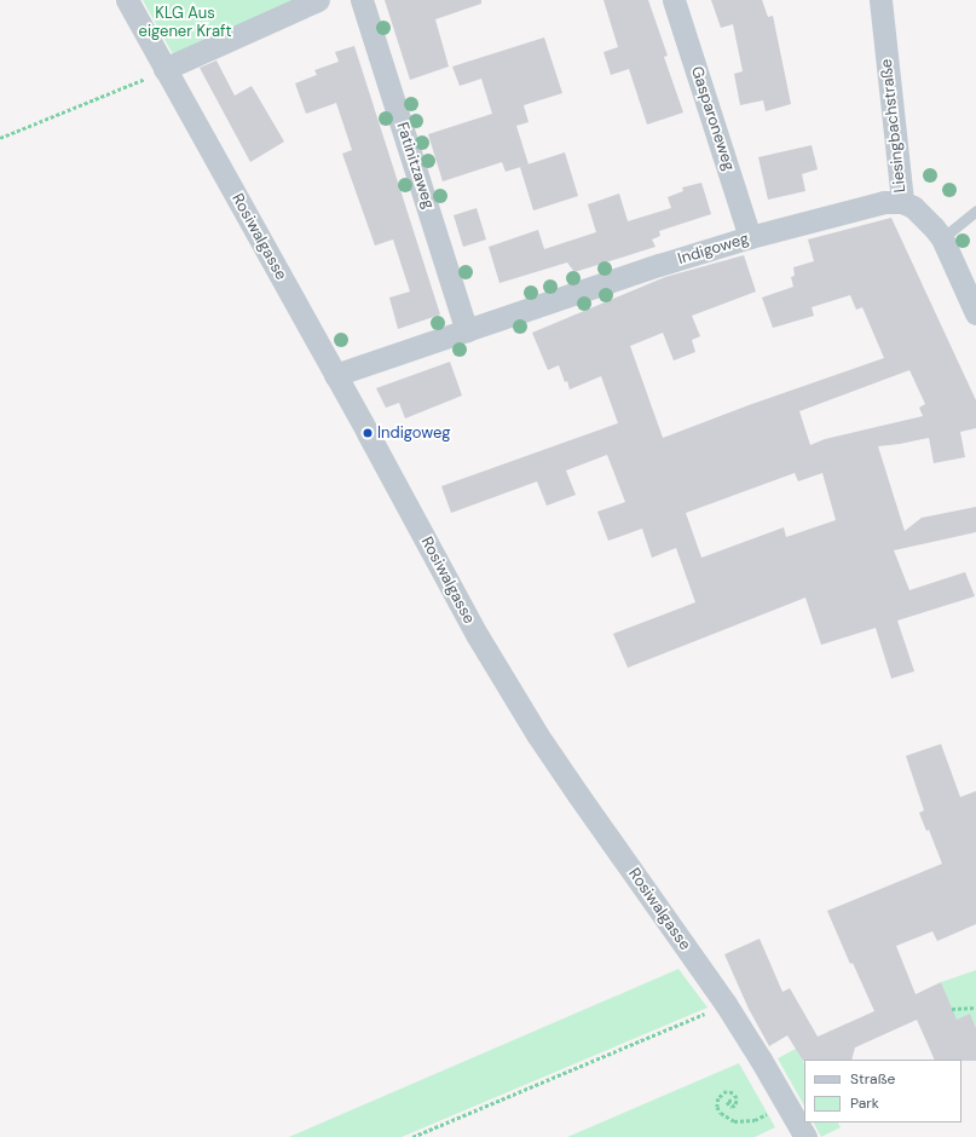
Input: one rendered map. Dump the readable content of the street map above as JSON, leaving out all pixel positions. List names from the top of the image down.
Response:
{
  "streets": {
    "street": [
      "Gasparoneweg",
      "Liesingbachstraße",
      "Fatinitzaweg",
      "Rosiwalgasse",
      "Indigoweg"
    ]
  },
  "crossings": [
    ["Gasparoneweg", "Indigoweg"],
    ["Liesingbachstraße", "Indigoweg"],
    ["Fatinitzaweg", "Indigoweg"],
    ["Rosiwalgasse", "Indigoweg"]
  ],
  "parks": ["KLG Aus eigener Kraft"],
  "places": ["Indigoweg"],
  "legend": ["Straße", "Park"]
}
